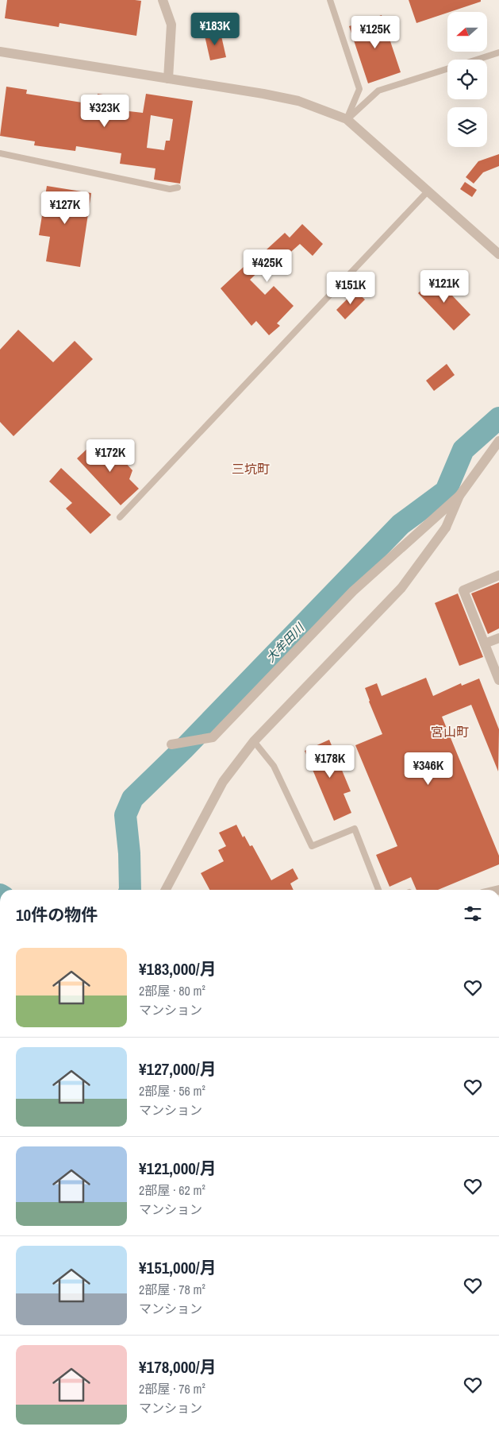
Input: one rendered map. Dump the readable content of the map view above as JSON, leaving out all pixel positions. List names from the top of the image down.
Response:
{
  "districts": ["三坑町", "宮山町"],
  "water": ["大牟田川"],
  "north": "left",
  "page": {
    "price": [
      "¥183K",
      "¥125K",
      "¥323K",
      "¥127K",
      "¥425K",
      "¥121K",
      "¥151K",
      "¥172K",
      "¥178K",
      "¥346K"
    ],
    "heading": "10件の物件",
    "list": [
      {
        "name": "¥183,000/月",
        "note": "2部屋 · 80 m² · マンション"
      },
      {
        "name": "¥127,000/月",
        "note": "2部屋 · 56 m² · マンション"
      },
      {
        "name": "¥121,000/月",
        "note": "2部屋 · 62 m² · マンション"
      },
      {
        "name": "¥151,000/月",
        "note": "2部屋 · 78 m² · マンション"
      },
      {
        "name": "¥178,000/月",
        "note": "2部屋 · 76 m² · マンション"
      }
    ]
  }
}
